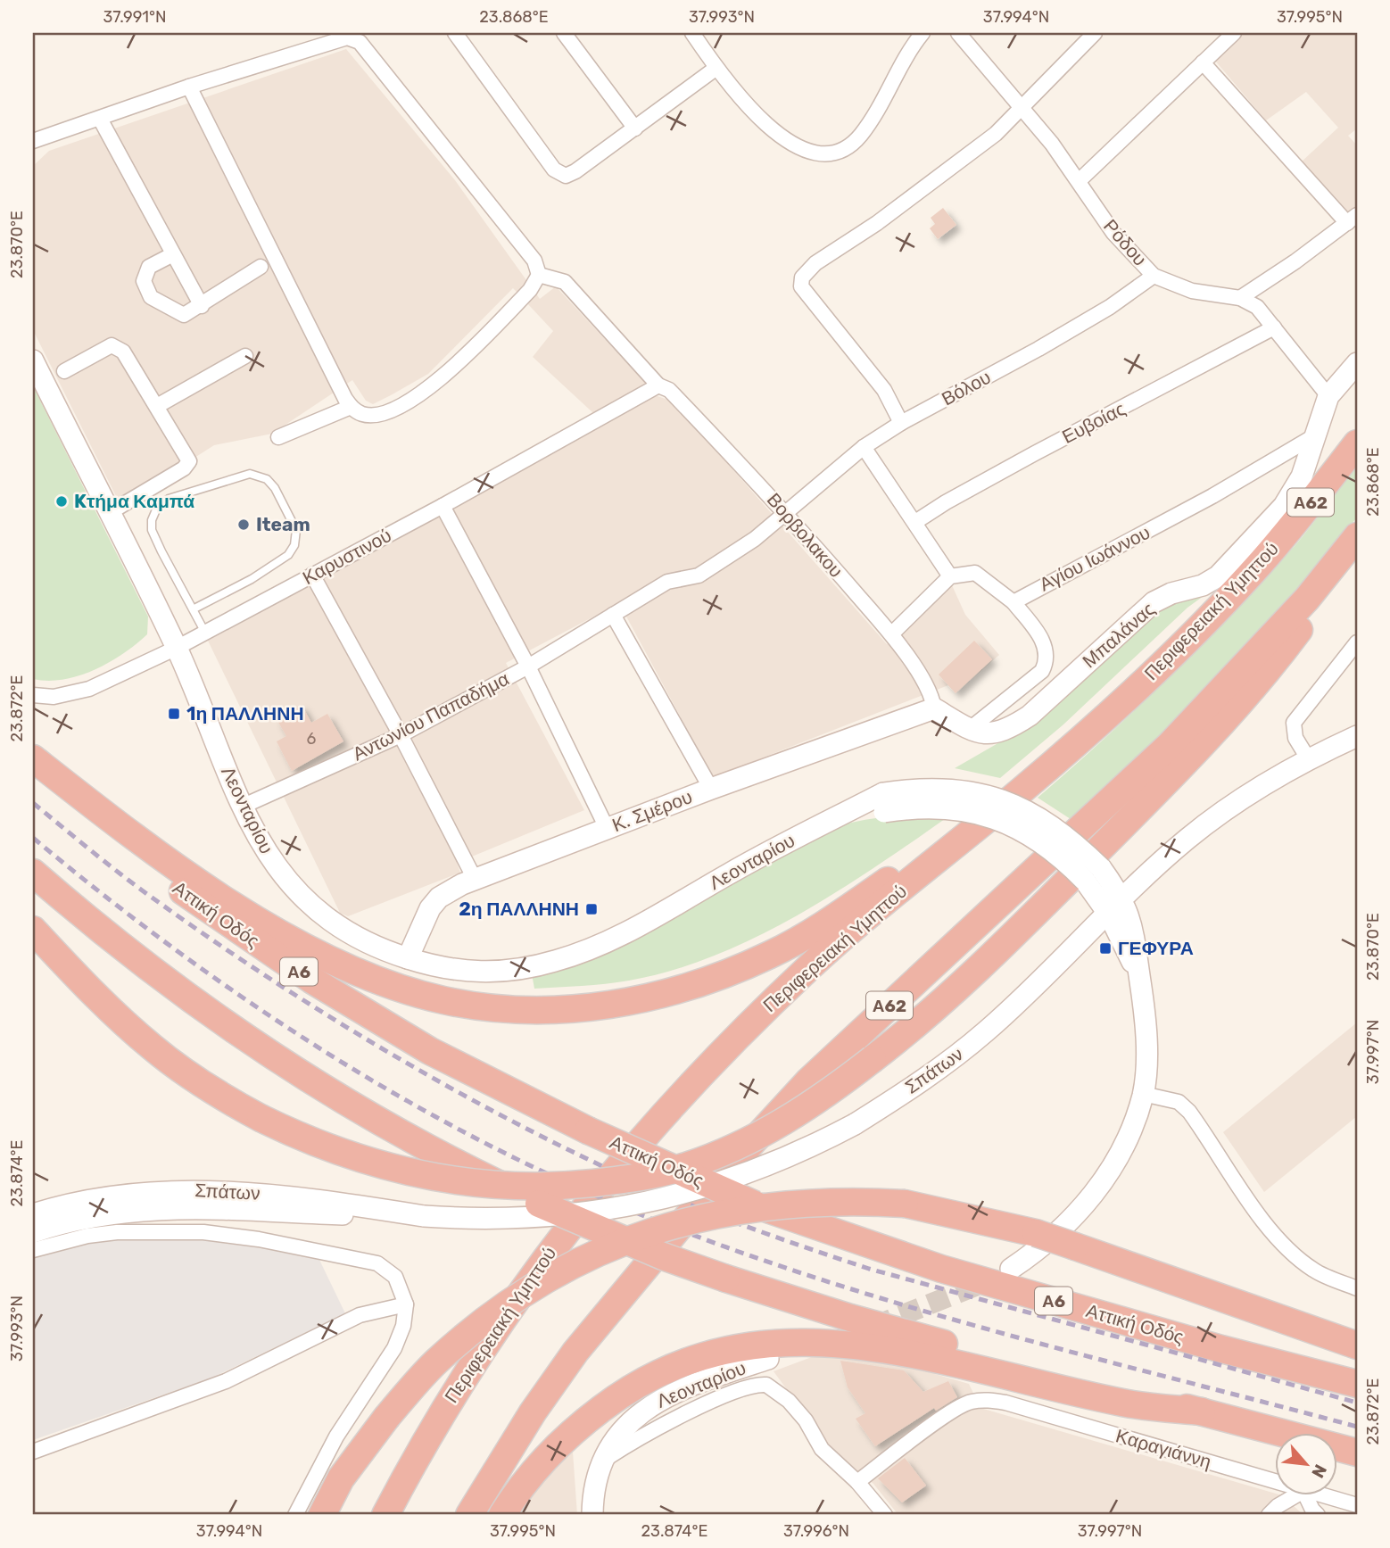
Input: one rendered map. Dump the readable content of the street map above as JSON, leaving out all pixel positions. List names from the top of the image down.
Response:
{
  "streets": {
    "highway": [
      "Α62",
      "Περιφερειακή Υμηττού",
      "Αττική Οδός",
      "Α6"
    ],
    "street": [
      "Ρόδου",
      "Βόλου",
      "Ευβοίας",
      "Βορβολακου",
      "Καρυστινού",
      "Αγίου Ιωάννου",
      "Μπαλάνας",
      "Αντωνίου Παπαδήμα",
      "Λεονταρίου",
      "Κ. Σμέρου",
      "Σπάτων",
      "Καραγιάννη"
    ]
  },
  "crossings": [
    ["Ρόδου", "Βόλου"],
    ["Ρόδου", "Ευβοίας"],
    ["Ρόδου", "Μπαλάνας"],
    ["Βόλου", "Βορβολακου"],
    ["Βόλου", "Αντωνίου Παπαδήμα"],
    ["Βορβολακου", "Καρυστινού"],
    ["Βορβολακου", "Αγίου Ιωάννου"],
    ["Βορβολακου", "Μπαλάνας"],
    ["Βορβολακου", "Αντωνίου Παπαδήμα"],
    ["Βορβολακου", "Κ. Σμέρου"],
    ["Καρυστινού", "Λεονταρίου"],
    ["Αγίου Ιωάννου", "Μπαλάνας"],
    ["Αγίου Ιωάννου", "Κ. Σμέρου"],
    ["Μπαλάνας", "Κ. Σμέρου"],
    ["Αντωνίου Παπαδήμα", "Λεονταρίου"],
    ["Λεονταρίου", "Κ. Σμέρου"],
    ["Λεονταρίου", "Σπάτων"]
  ],
  "places": {
    "other": ["Kτήμα Καμπά", "Iteam"],
    "transit": ["1η ΠΑΛΛΗΝΗ", "2η ΠΑΛΛΗΝΗ", "ΓΕΦΥΡΑ"]
  },
  "house_numbers": ["6"],
  "north": "bottom right",
  "coordinates": [
    "37.991°N",
    "23.868°E",
    "37.993°N",
    "37.994°N",
    "37.995°N",
    "23.870°E",
    "23.872°E",
    "37.997°N",
    "23.874°E",
    "37.996°N"
  ]
}
